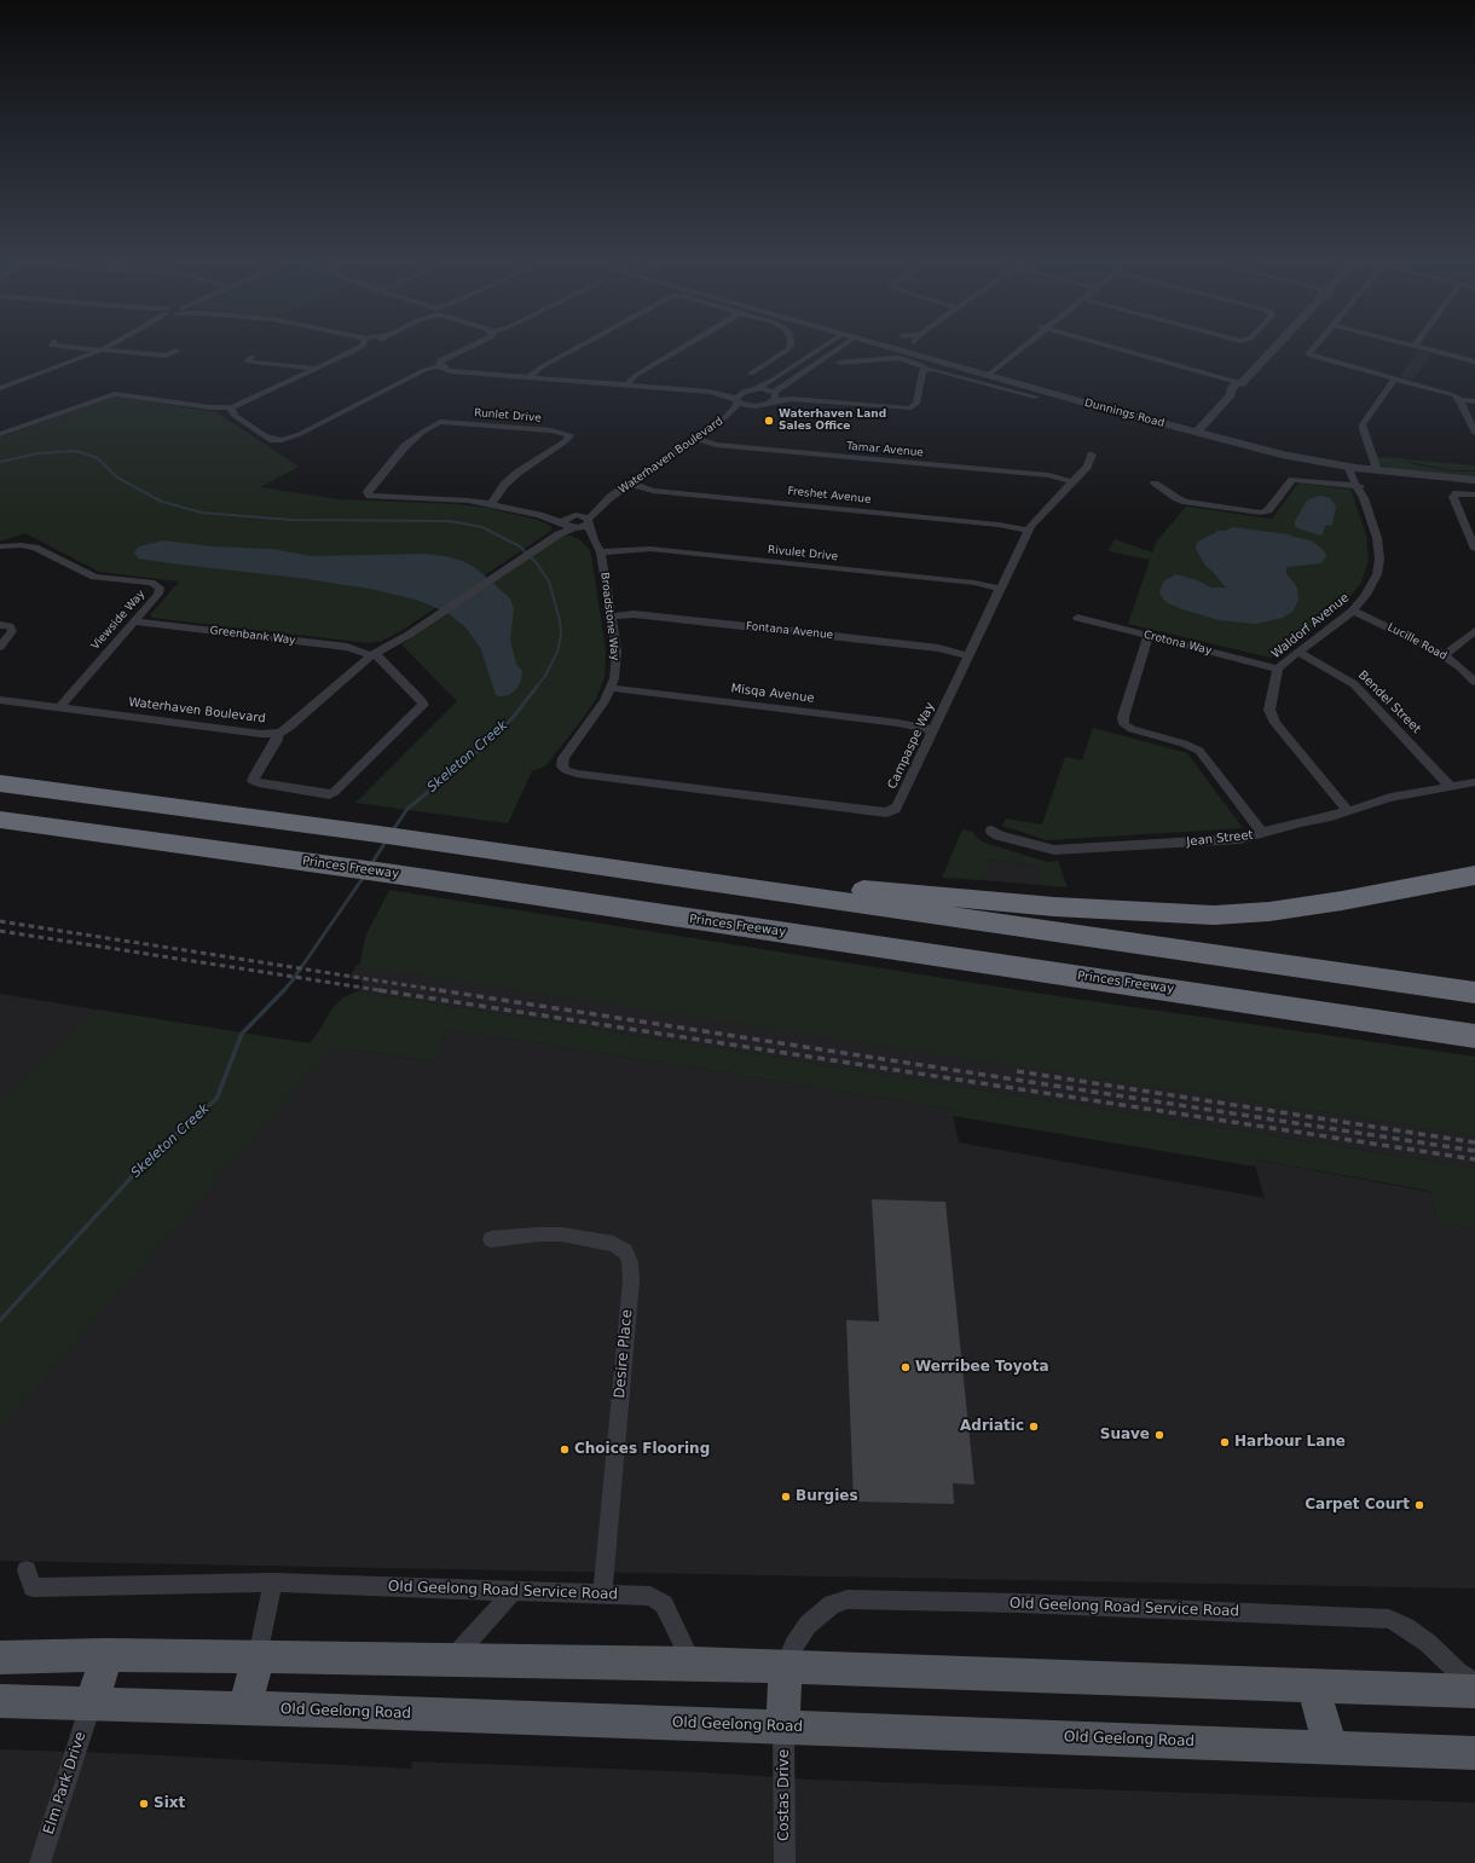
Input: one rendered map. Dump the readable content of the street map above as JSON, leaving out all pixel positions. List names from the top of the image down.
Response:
{
  "streets": {
    "highway": ["Princes Freeway"],
    "main road": ["Old Geelong Road"],
    "street": [
      "Dunnings Road",
      "Runlet Drive",
      "Tamar Avenue",
      "Waterhaven Boulevard",
      "Freshet Avenue",
      "Rivulet Drive",
      "Broadstone Way",
      "Viewside Way",
      "Waldorf Avenue",
      "Fontana Avenue",
      "Greenbank Way",
      "Lucille Road",
      "Crotona Way",
      "Misqa Avenue",
      "Bendel Street",
      "Campaspe Way",
      "Jean Street",
      "Desire Place",
      "Old Geelong Road Service Road",
      "Elm Park Drive",
      "Costas Drive"
    ]
  },
  "crossings": [
    ["Dunnings Road", "Waldorf Avenue"],
    ["Runlet Drive", "Broadstone Way"],
    ["Tamar Avenue", "Waterhaven Boulevard"],
    ["Tamar Avenue", "Campaspe Way"],
    ["Waterhaven Boulevard", "Freshet Avenue"],
    ["Waterhaven Boulevard", "Broadstone Way"],
    ["Waterhaven Boulevard", "Viewside Way"],
    ["Waterhaven Boulevard", "Greenbank Way"],
    ["Freshet Avenue", "Campaspe Way"],
    ["Rivulet Drive", "Broadstone Way"],
    ["Rivulet Drive", "Campaspe Way"],
    ["Broadstone Way", "Fontana Avenue"],
    ["Broadstone Way", "Misqa Avenue"],
    ["Broadstone Way", "Campaspe Way"],
    ["Viewside Way", "Greenbank Way"],
    ["Waldorf Avenue", "Lucille Road"],
    ["Waldorf Avenue", "Crotona Way"],
    ["Waldorf Avenue", "Bendel Street"],
    ["Waldorf Avenue", "Jean Street"],
    ["Fontana Avenue", "Campaspe Way"],
    ["Misqa Avenue", "Campaspe Way"],
    ["Bendel Street", "Jean Street"],
    ["Desire Place", "Old Geelong Road Service Road"],
    ["Old Geelong Road", "Elm Park Drive"],
    ["Old Geelong Road", "Costas Drive"]
  ],
  "water": ["Skeleton Creek"],
  "places": [
    "Waterhaven Land Sales Office",
    "Werribee Toyota",
    "Adriatic",
    "Suave",
    "Harbour Lane",
    "Choices Flooring",
    "Burgies",
    "Carpet Court",
    "Sixt"
  ]
}
